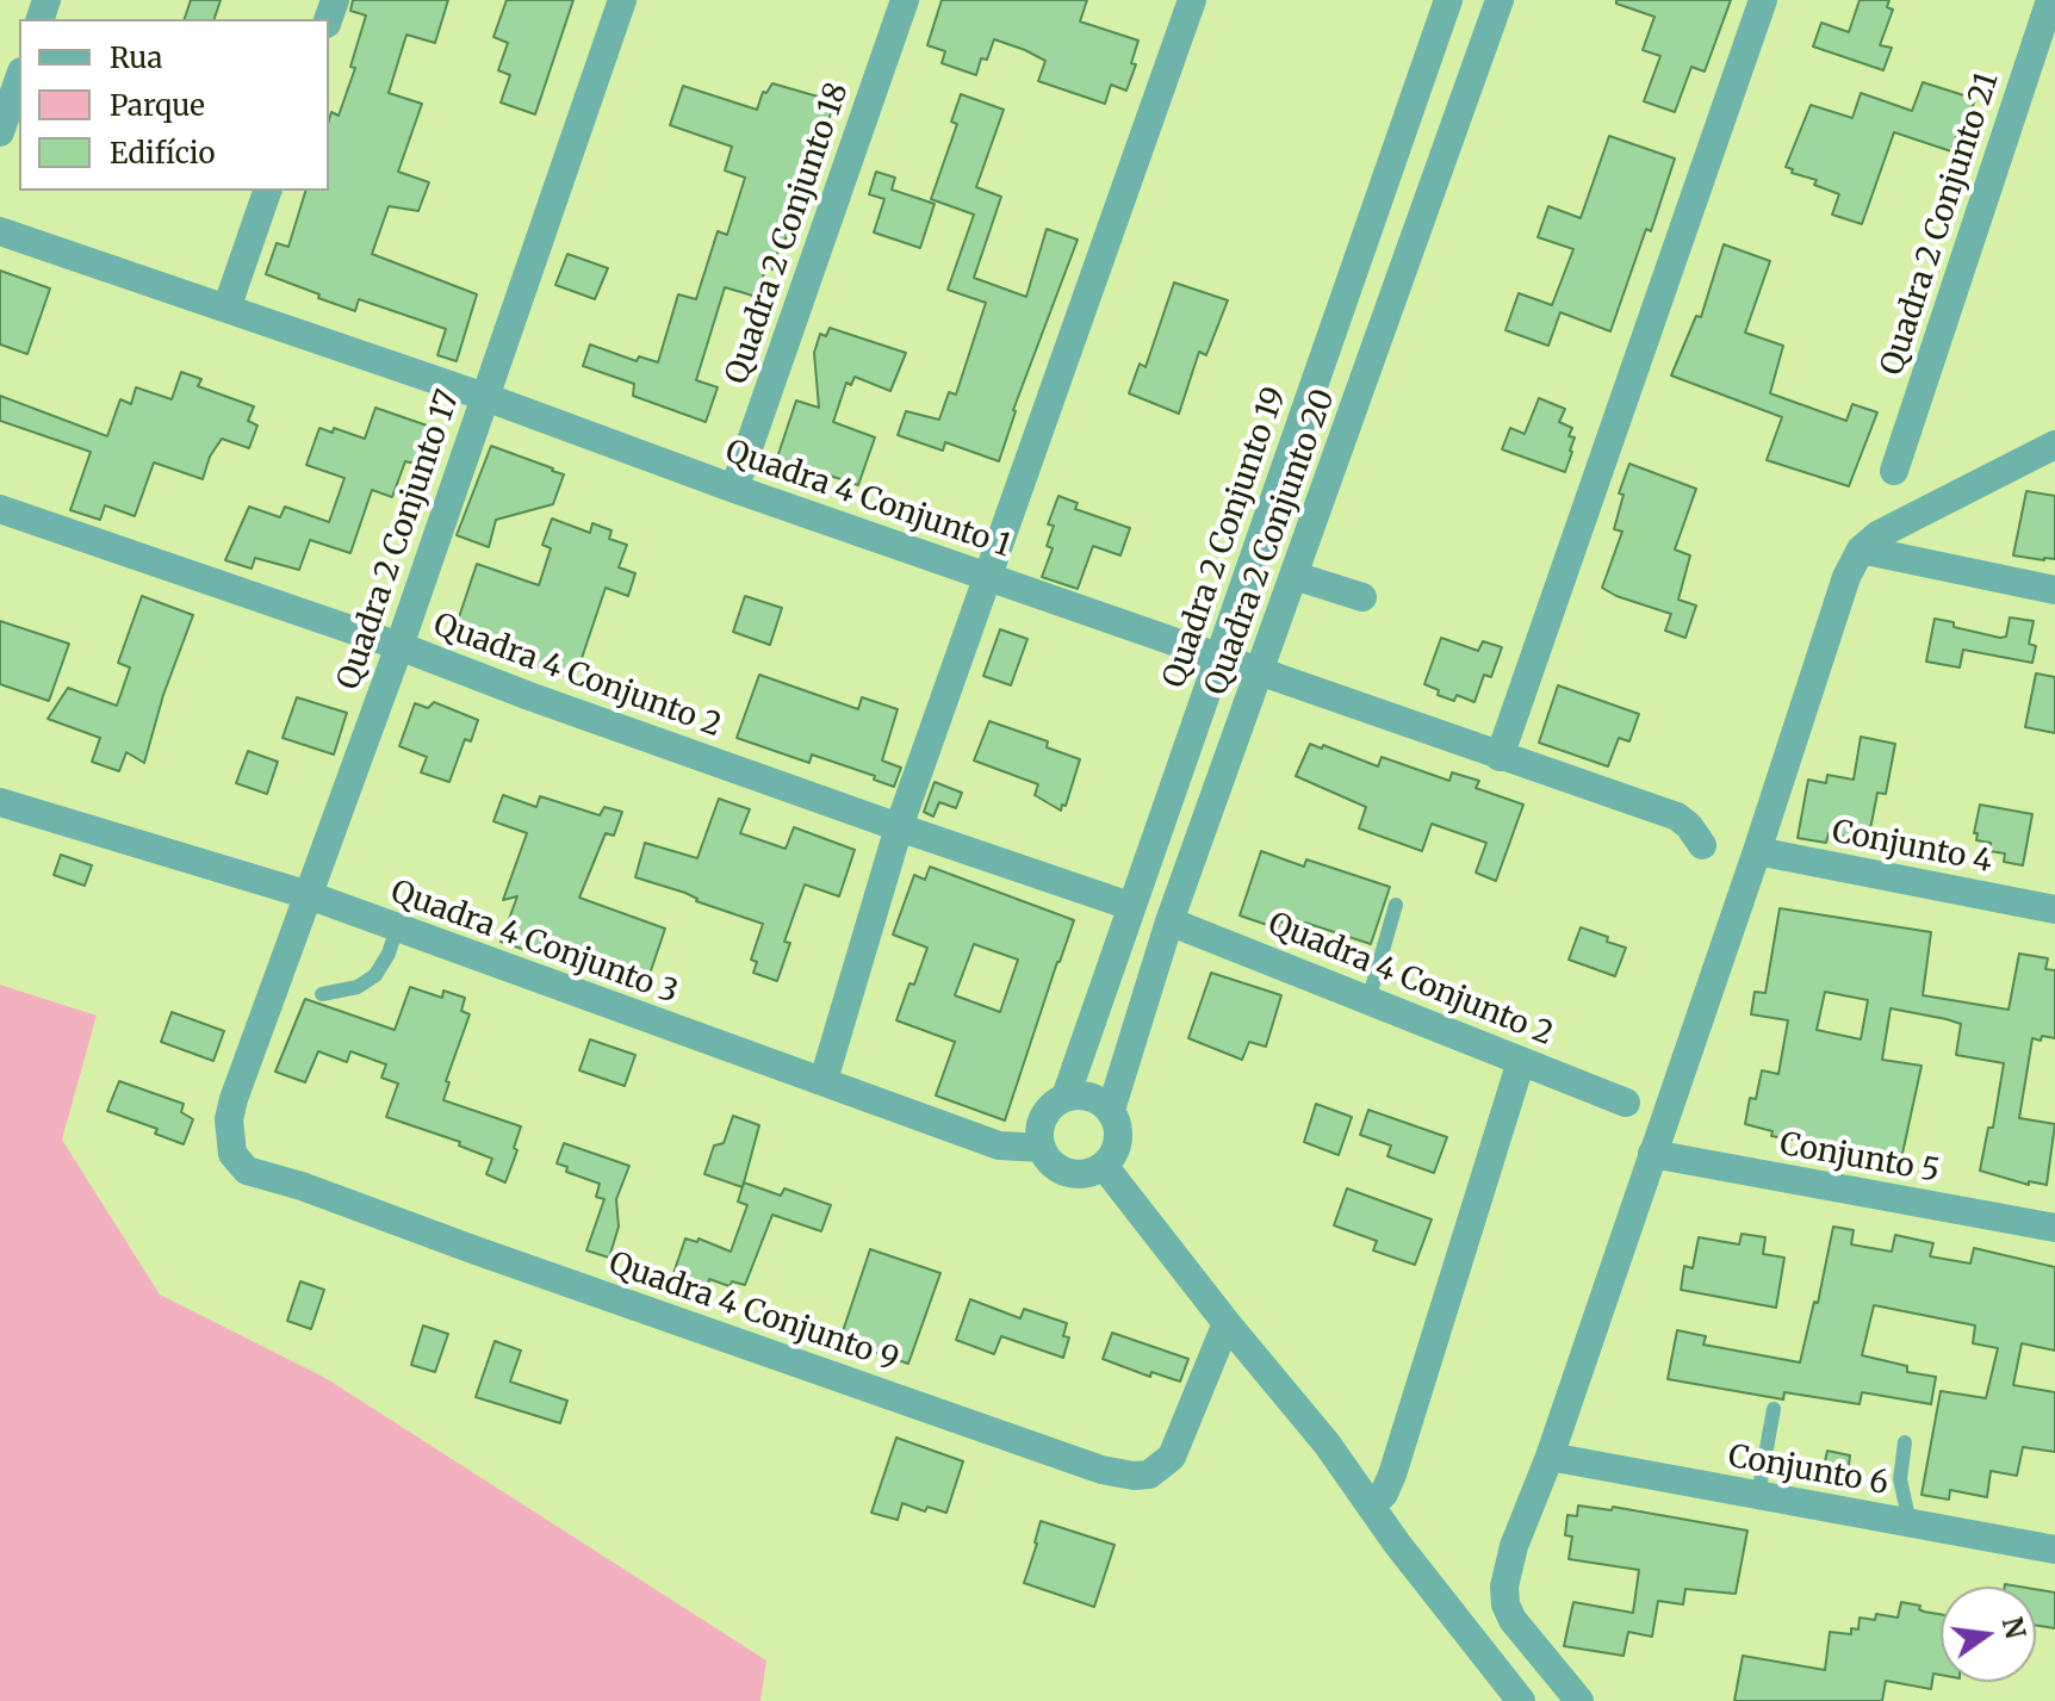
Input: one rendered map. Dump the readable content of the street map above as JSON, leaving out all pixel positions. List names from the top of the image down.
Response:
{
  "streets": {
    "street": [
      "Quadra 2 Conjunto 21",
      "Quadra 2 Conjunto 18",
      "Quadra 4 Conjunto 1",
      "Quadra 2 Conjunto 19",
      "Quadra 2 Conjunto 17",
      "Quadra 2 Conjunto 20",
      "Quadra 4 Conjunto 2",
      "Conjunto 4",
      "Quadra 4 Conjunto 3",
      "Conjunto 5",
      "Quadra 4 Conjunto 9",
      "Conjunto 6"
    ]
  },
  "crossings": [
    ["Quadra 2 Conjunto 18", "Quadra 4 Conjunto 1"],
    ["Quadra 4 Conjunto 1", "Quadra 2 Conjunto 19"],
    ["Quadra 4 Conjunto 1", "Quadra 2 Conjunto 17"],
    ["Quadra 4 Conjunto 1", "Quadra 2 Conjunto 20"],
    ["Quadra 2 Conjunto 19", "Quadra 2 Conjunto 20"],
    ["Quadra 2 Conjunto 19", "Quadra 4 Conjunto 2"],
    ["Quadra 2 Conjunto 19", "Quadra 4 Conjunto 3"],
    ["Quadra 2 Conjunto 17", "Quadra 4 Conjunto 2"],
    ["Quadra 2 Conjunto 17", "Quadra 4 Conjunto 3"],
    ["Quadra 2 Conjunto 17", "Quadra 4 Conjunto 9"],
    ["Quadra 2 Conjunto 20", "Quadra 4 Conjunto 2"],
    ["Quadra 2 Conjunto 20", "Quadra 4 Conjunto 3"]
  ],
  "legend": ["Rua", "Parque", "Edifício"],
  "north": "right"
}
